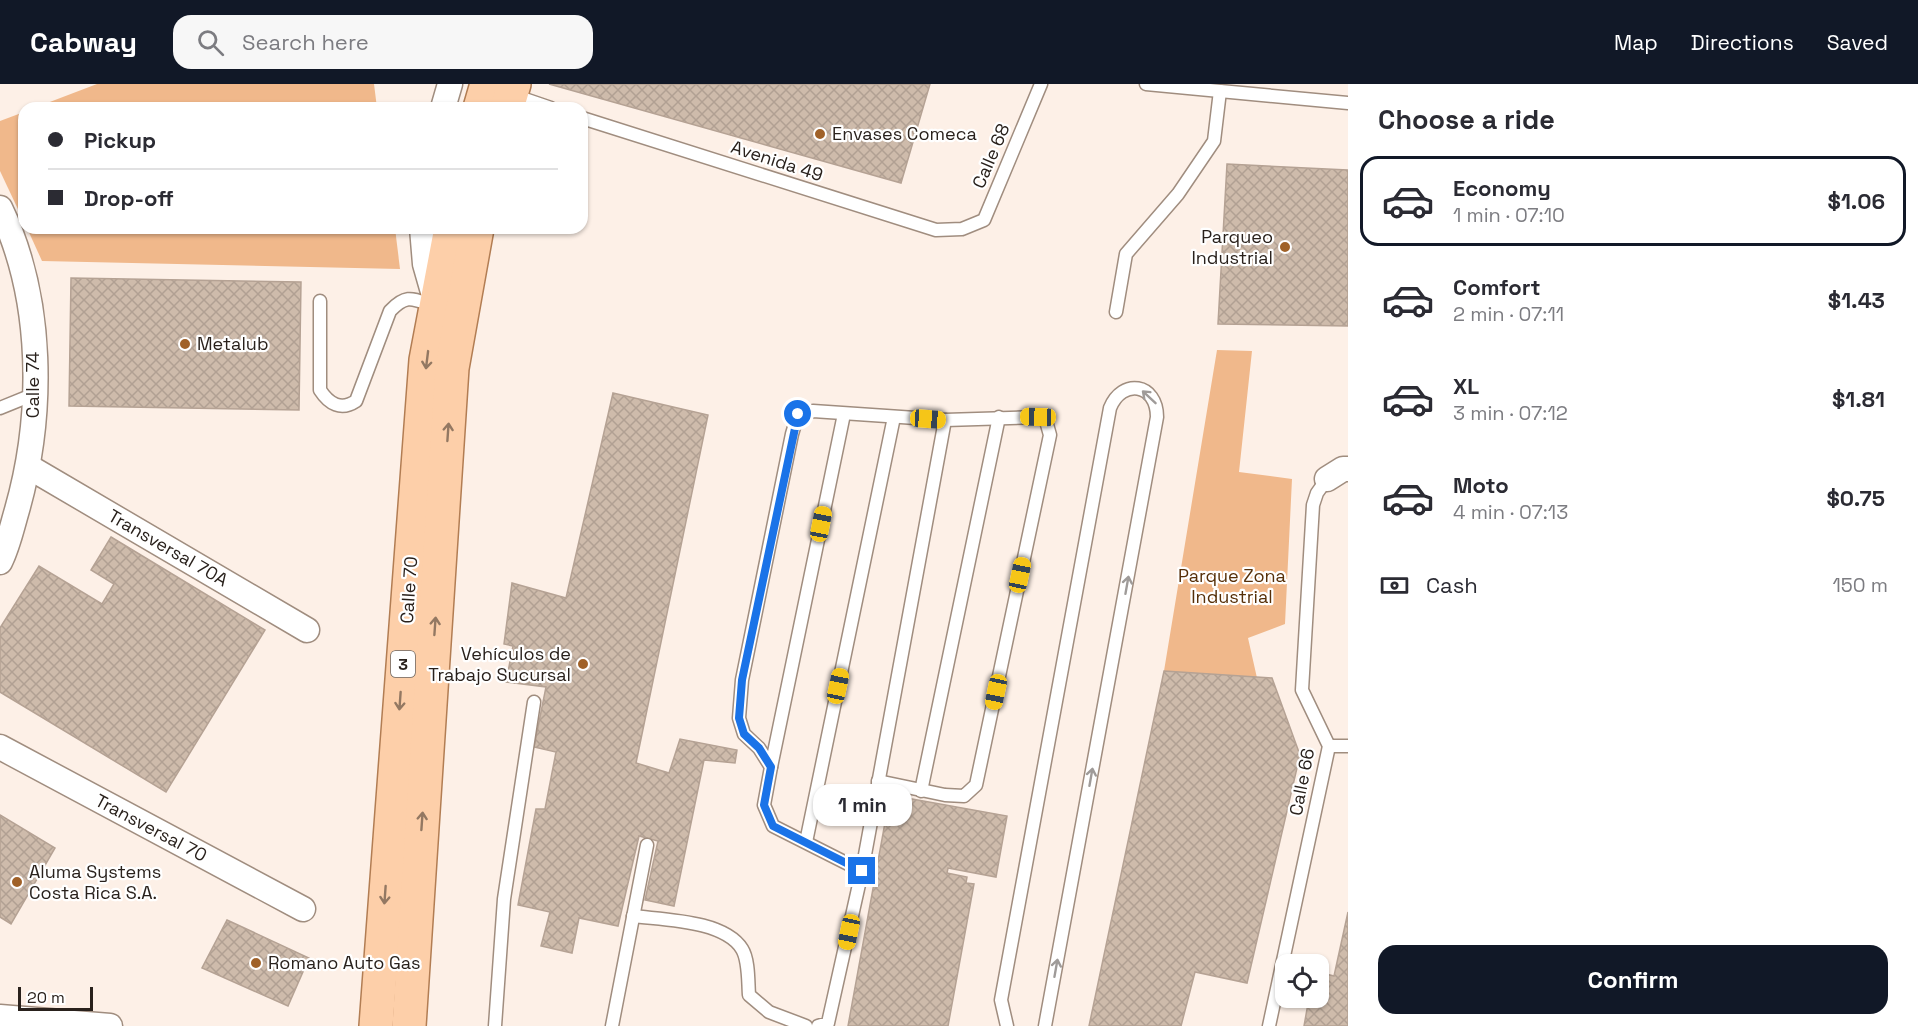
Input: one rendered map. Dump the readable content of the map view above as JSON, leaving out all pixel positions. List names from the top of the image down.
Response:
{
  "streets": {
    "main road": ["Calle 70", "3"],
    "street": ["Calle 74", "Transversal 70A", "Transversal 70"],
    "lane": ["Calle 68", "Avenida 49", "Calle 66"]
  },
  "crossings": [
    ["Calle 68", "Avenida 49"],
    ["Calle 74", "Transversal 70A"]
  ],
  "parks": ["Parque Zona Industrial"],
  "places": [
    "Envases Comeca",
    "Parqueo Industrial",
    "Metalub",
    "Vehículos de Trabajo Sucursal",
    "Aluma Systems Costa Rica S.A.",
    "Romano Auto Gas"
  ],
  "scale_bar": "20 m",
  "page": {
    "header": "Cabway",
    "search": "Search here",
    "nav": ["Map", "Directions", "Saved"],
    "heading": "Choose a ride",
    "banner": ["Pickup", "Drop-off"],
    "list": [
      {
        "name": "Economy",
        "note": "1 min · 07:10",
        "value": "$1.06"
      },
      {
        "name": "Comfort",
        "note": "2 min · 07:11",
        "value": "$1.43"
      },
      {
        "name": "XL",
        "note": "3 min · 07:12",
        "value": "$1.81"
      },
      {
        "name": "Moto",
        "note": "4 min · 07:13",
        "value": "$0.75"
      }
    ],
    "pay": ["Cash", "150 m"],
    "bubble": "1 min",
    "buttons": "Confirm",
    "scale": "20 m"
  }
}
